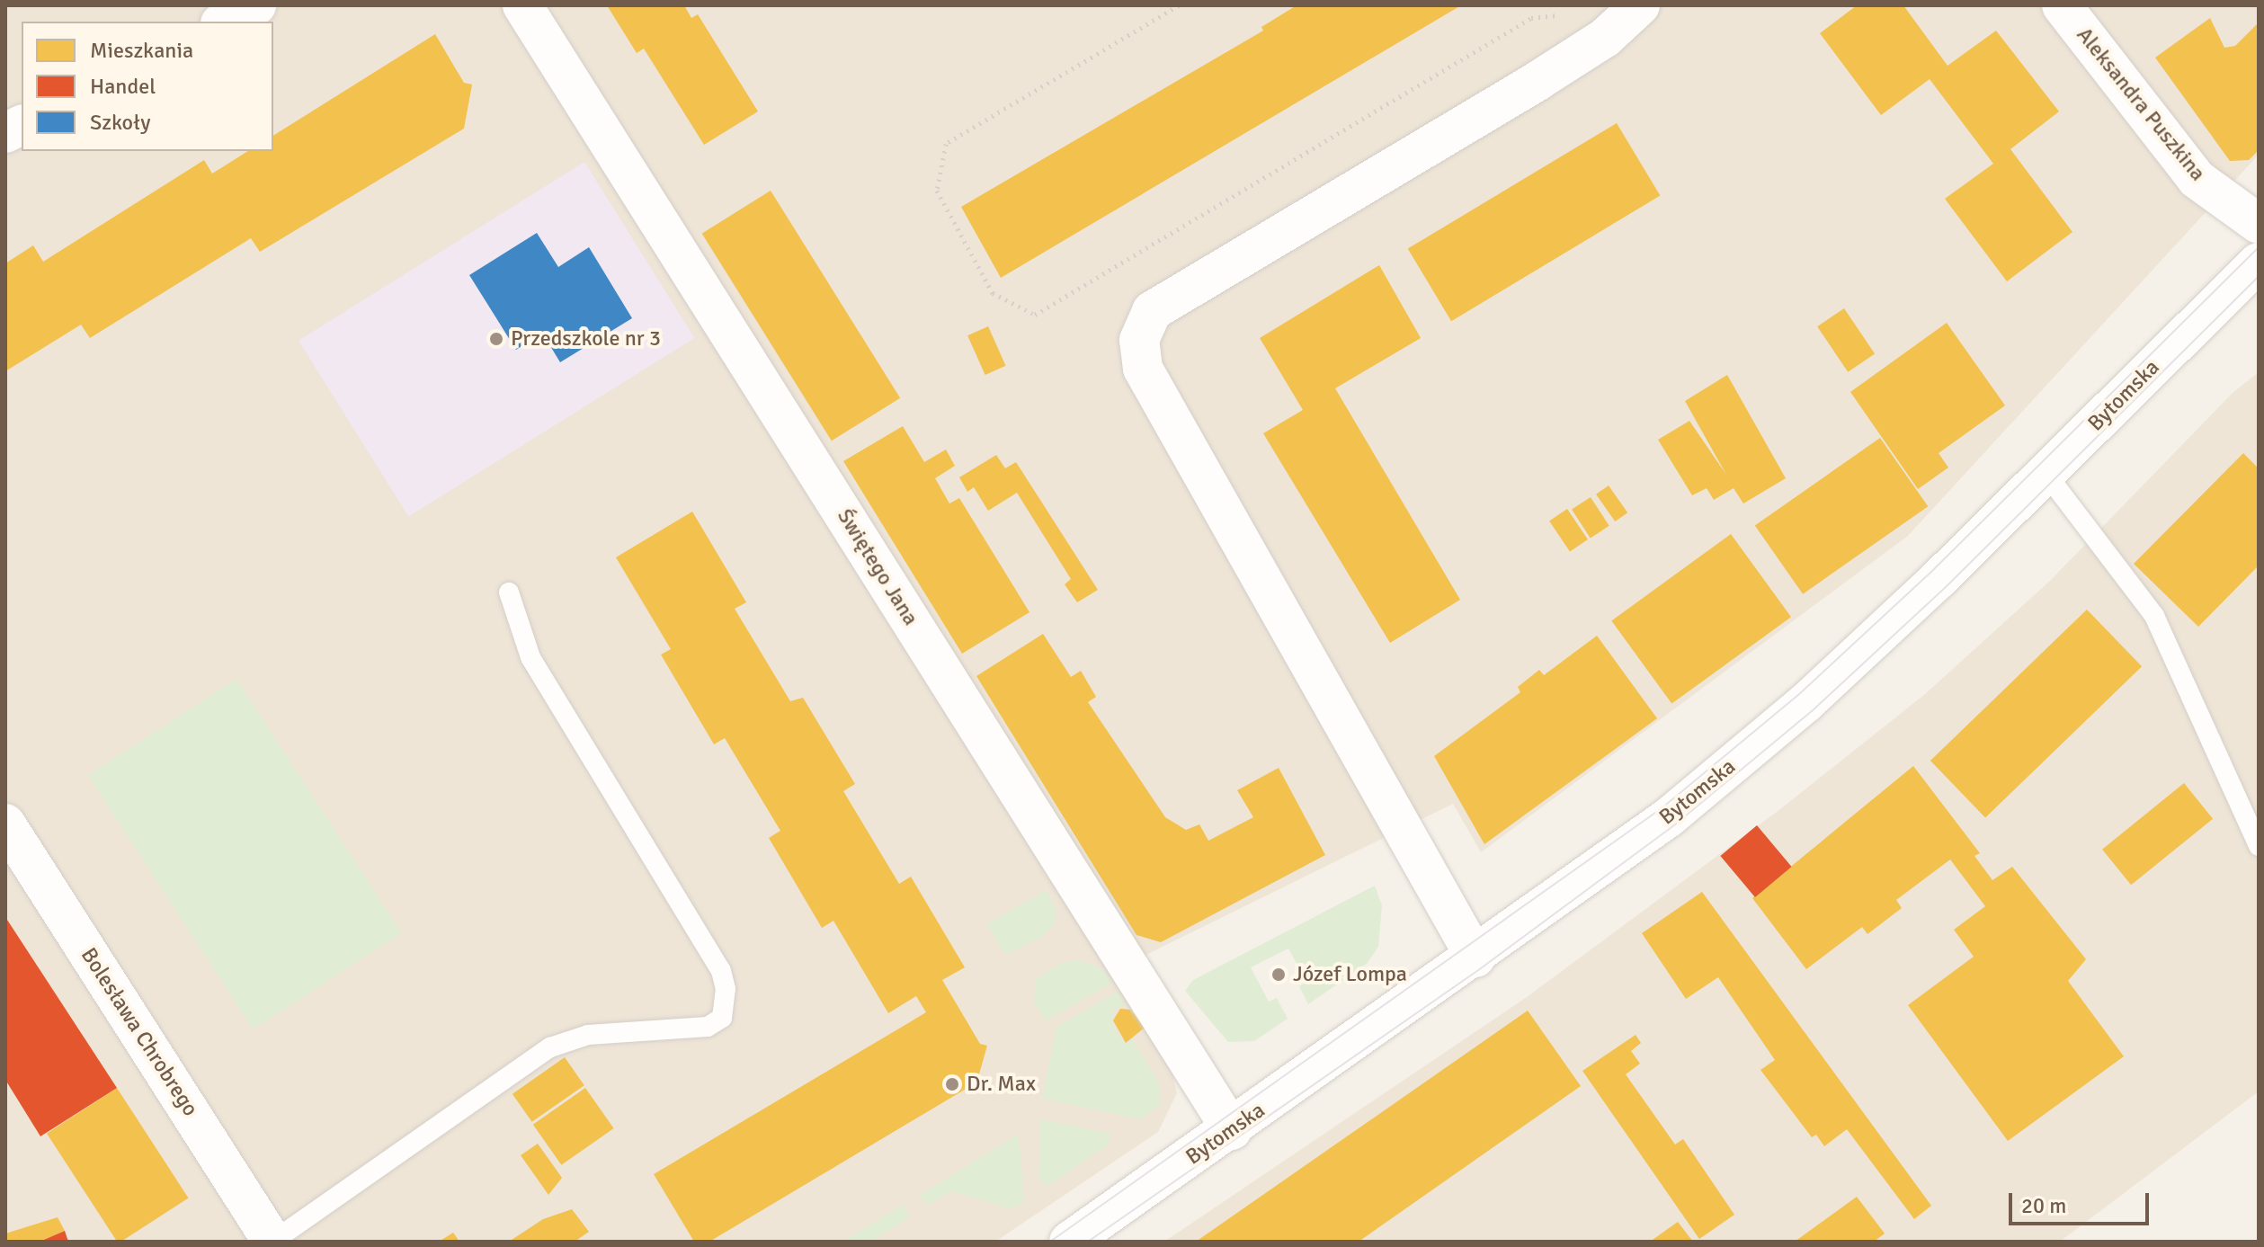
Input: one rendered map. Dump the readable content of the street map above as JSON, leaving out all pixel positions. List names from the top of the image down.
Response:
{
  "streets": {
    "street": [
      "Aleksandra Puszkina",
      "Bytomska",
      "Świętego Jana",
      "Bolesława Chrobrego"
    ]
  },
  "crossings": [
    ["Bytomska", "Świętego Jana"]
  ],
  "places": ["Przedszkole nr 3", "Józef Lompa", "Dr. Max"],
  "legend": ["Mieszkania", "Handel", "Szkoły"],
  "scale_bar": "20 m"
}
